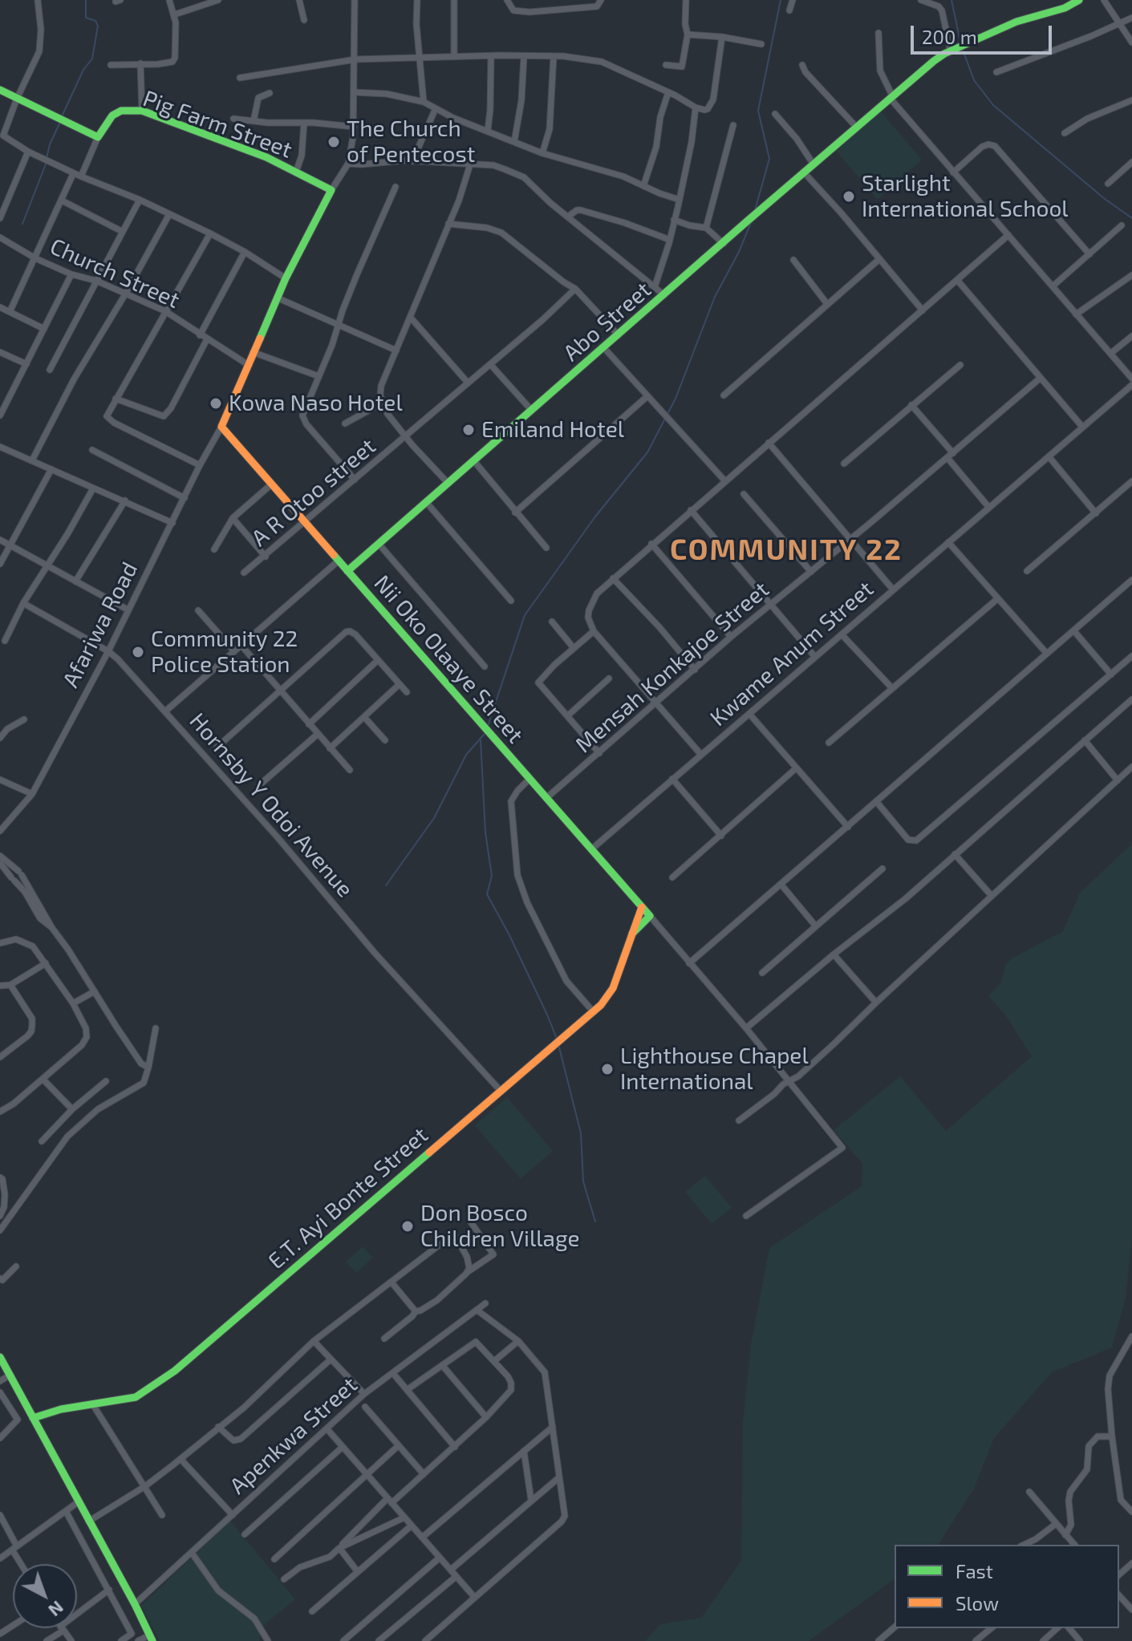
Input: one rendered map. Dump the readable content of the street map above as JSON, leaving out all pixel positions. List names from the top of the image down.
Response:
{
  "streets": {
    "main road": [
      "Pig Farm Street",
      "Abo Street",
      "Nii Oko Olaaye Street",
      "E.T. Ayi Bonte Street"
    ],
    "street": [
      "Church Street",
      "A R Otoo street",
      "Afariwa Road",
      "Kwame Anum Street",
      "Mensah Konkajoe Street",
      "Hornsby Y Odoi Avenue",
      "Apenkwa Street"
    ]
  },
  "crossings": [
    ["Abo Street", "Nii Oko Olaaye Street"],
    ["A R Otoo street", "Nii Oko Olaaye Street"],
    ["Afariwa Road", "Nii Oko Olaaye Street"],
    ["Afariwa Road", "Hornsby Y Odoi Avenue"],
    ["Kwame Anum Street", "Nii Oko Olaaye Street"],
    ["Nii Oko Olaaye Street", "Mensah Konkajoe Street"],
    ["Nii Oko Olaaye Street", "E.T. Ayi Bonte Street"],
    ["Hornsby Y Odoi Avenue", "E.T. Ayi Bonte Street"]
  ],
  "districts": ["COMMUNITY 22"],
  "places": [
    "The Church of Pentecost",
    "Starlight International School",
    "Kowa Naso Hotel",
    "Emiland Hotel",
    "Community 22 Police Station",
    "Lighthouse Chapel International",
    "Don Bosco Children Village"
  ],
  "legend": ["Fast", "Slow"],
  "scale_bar": "200 m",
  "north": "bottom right"
}
